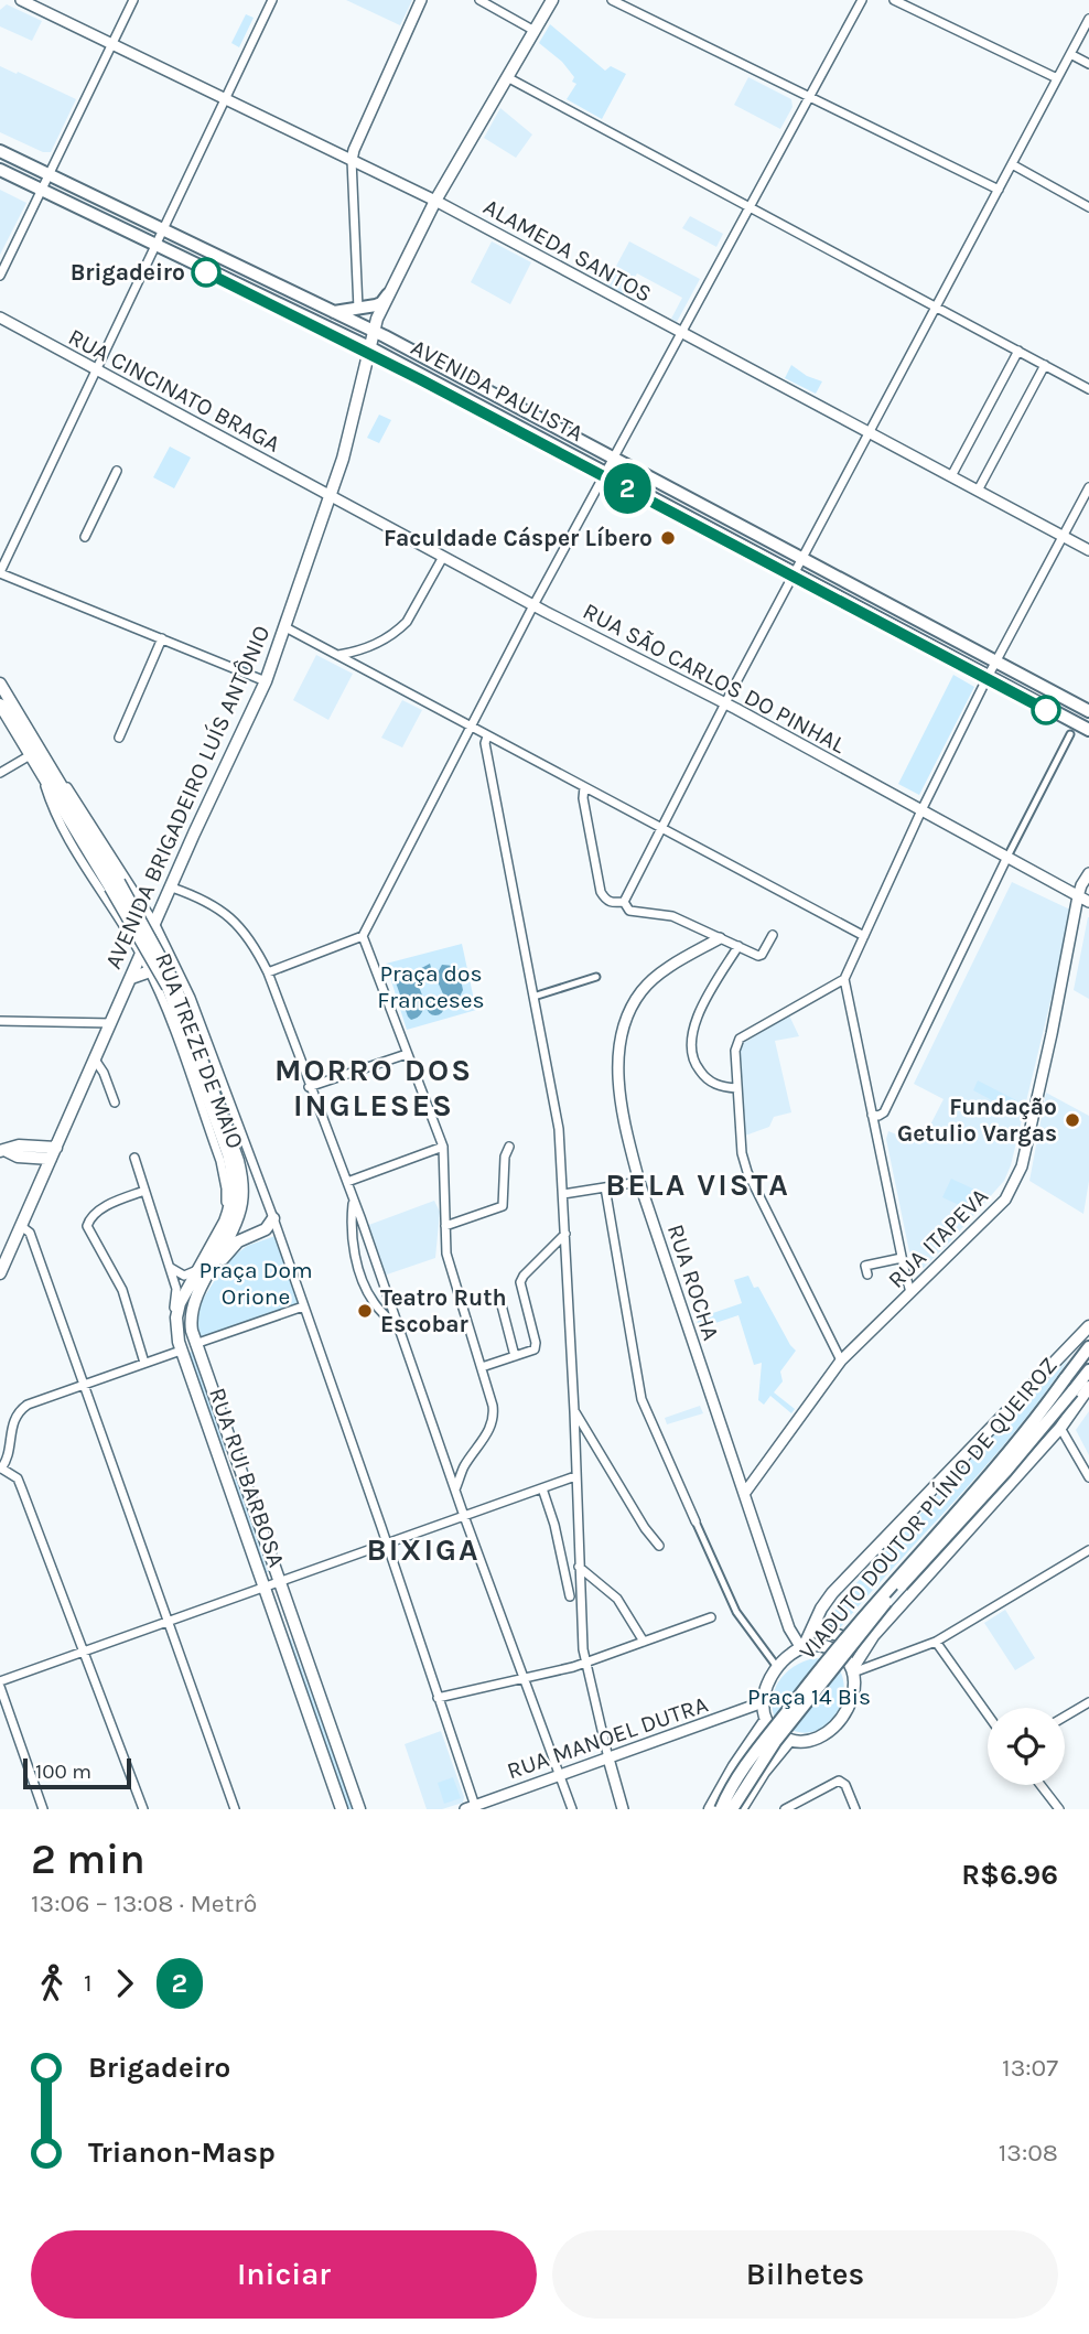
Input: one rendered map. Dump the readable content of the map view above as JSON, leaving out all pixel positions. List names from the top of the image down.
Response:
{
  "streets": {
    "main road": [
      "AVENIDA PAULISTA",
      "AVENIDA BRIGADEIRO LUÍS ANTÔNIO",
      "RUA TREZE DE MAIO",
      "RUA RUI BARBOSA",
      "VIADUTO DOUTOR PLÍNIO DE QUEIROZ"
    ],
    "street": [
      "ALAMEDA SANTOS",
      "RUA CINCINATO BRAGA",
      "RUA SÃO CARLOS DO PINHAL",
      "RUA ITAPEVA",
      "RUA ROCHA",
      "RUA MANOEL DUTRA"
    ]
  },
  "crossings": [
    ["ALAMEDA SANTOS", "AVENIDA BRIGADEIRO LUÍS ANTÔNIO"],
    ["RUA CINCINATO BRAGA", "RUA SÃO CARLOS DO PINHAL"],
    ["RUA CINCINATO BRAGA", "AVENIDA BRIGADEIRO LUÍS ANTÔNIO"],
    ["AVENIDA PAULISTA", "AVENIDA BRIGADEIRO LUÍS ANTÔNIO"],
    ["RUA SÃO CARLOS DO PINHAL", "AVENIDA BRIGADEIRO LUÍS ANTÔNIO"],
    ["RUA SÃO CARLOS DO PINHAL", "RUA ITAPEVA"],
    ["AVENIDA BRIGADEIRO LUÍS ANTÔNIO", "RUA TREZE DE MAIO"],
    ["RUA TREZE DE MAIO", "RUA MANOEL DUTRA"],
    ["RUA ITAPEVA", "RUA ROCHA"],
    ["RUA ROCHA", "RUA MANOEL DUTRA"]
  ],
  "districts": ["MORRO DOS INGLESES", "BELA VISTA", "BIXIGA"],
  "parks": ["Praça dos Franceses", "Praça Dom Orione", "Praça 14 Bis"],
  "places": [
    "Brigadeiro",
    "Faculdade Cásper Líbero",
    "Fundação Getulio Vargas",
    "Teatro Ruth Escobar"
  ],
  "lines": ["metro line 2"],
  "scale_bar": "100 m",
  "page": {
    "on_map": "2",
    "scale": "100 m",
    "heading": ["2 min", "13:06 – 13:08 · Metrô", "R$6.96"],
    "legs": ["1", "2"],
    "list": [
      {
        "name": "Brigadeiro",
        "value": "13:07"
      },
      {
        "name": "Trianon-Masp",
        "value": "13:08"
      }
    ],
    "buttons": ["Iniciar", "Bilhetes"]
  }
}
